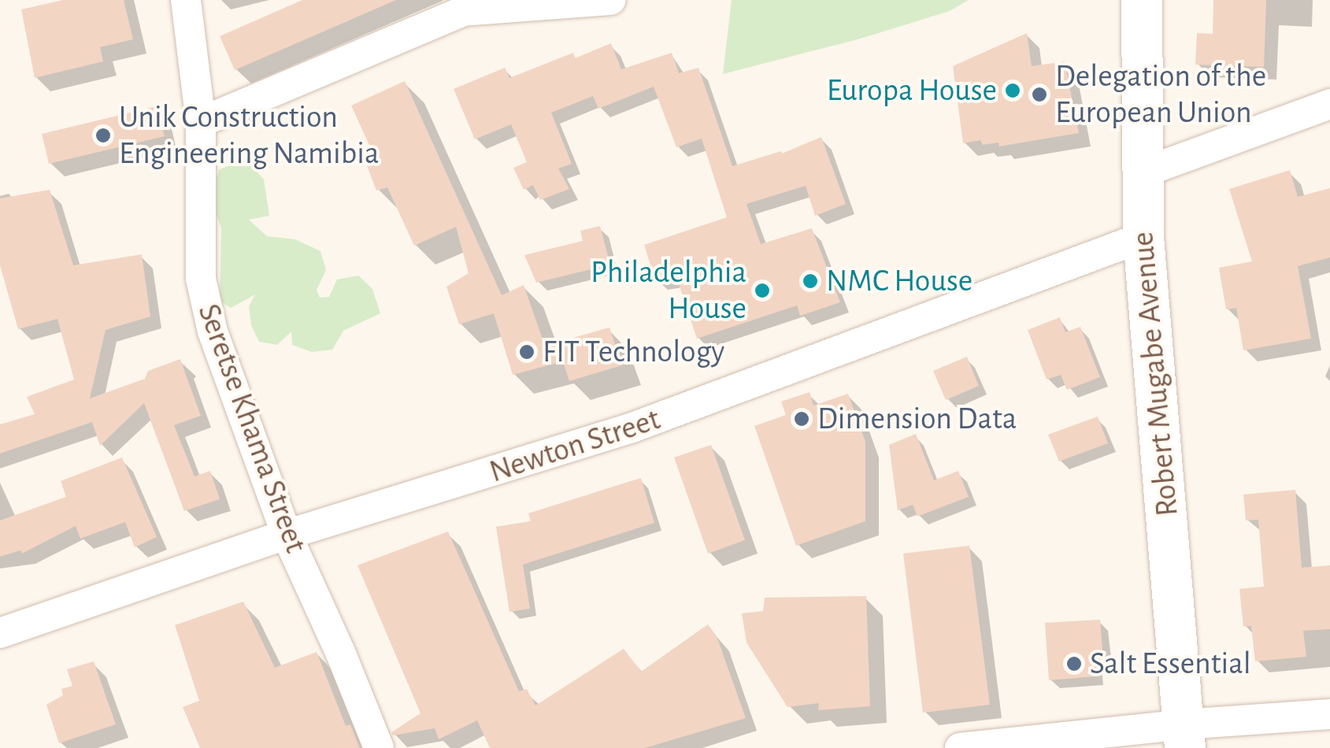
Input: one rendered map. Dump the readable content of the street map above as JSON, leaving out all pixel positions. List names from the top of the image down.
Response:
{
  "streets": {
    "main road": ["Robert Mugabe Avenue"],
    "street": ["Seretse Khama Street", "Newton Street"]
  },
  "crossings": [
    ["Robert Mugabe Avenue", "Newton Street"],
    ["Seretse Khama Street", "Newton Street"]
  ],
  "places": [
    "Europa House",
    "Delegation of the European Union",
    "Unik Construction Engineering Namibia",
    "NMC House",
    "Philadelphia House",
    "FIT Technology",
    "Dimension Data",
    "Salt Essential"
  ]
}
